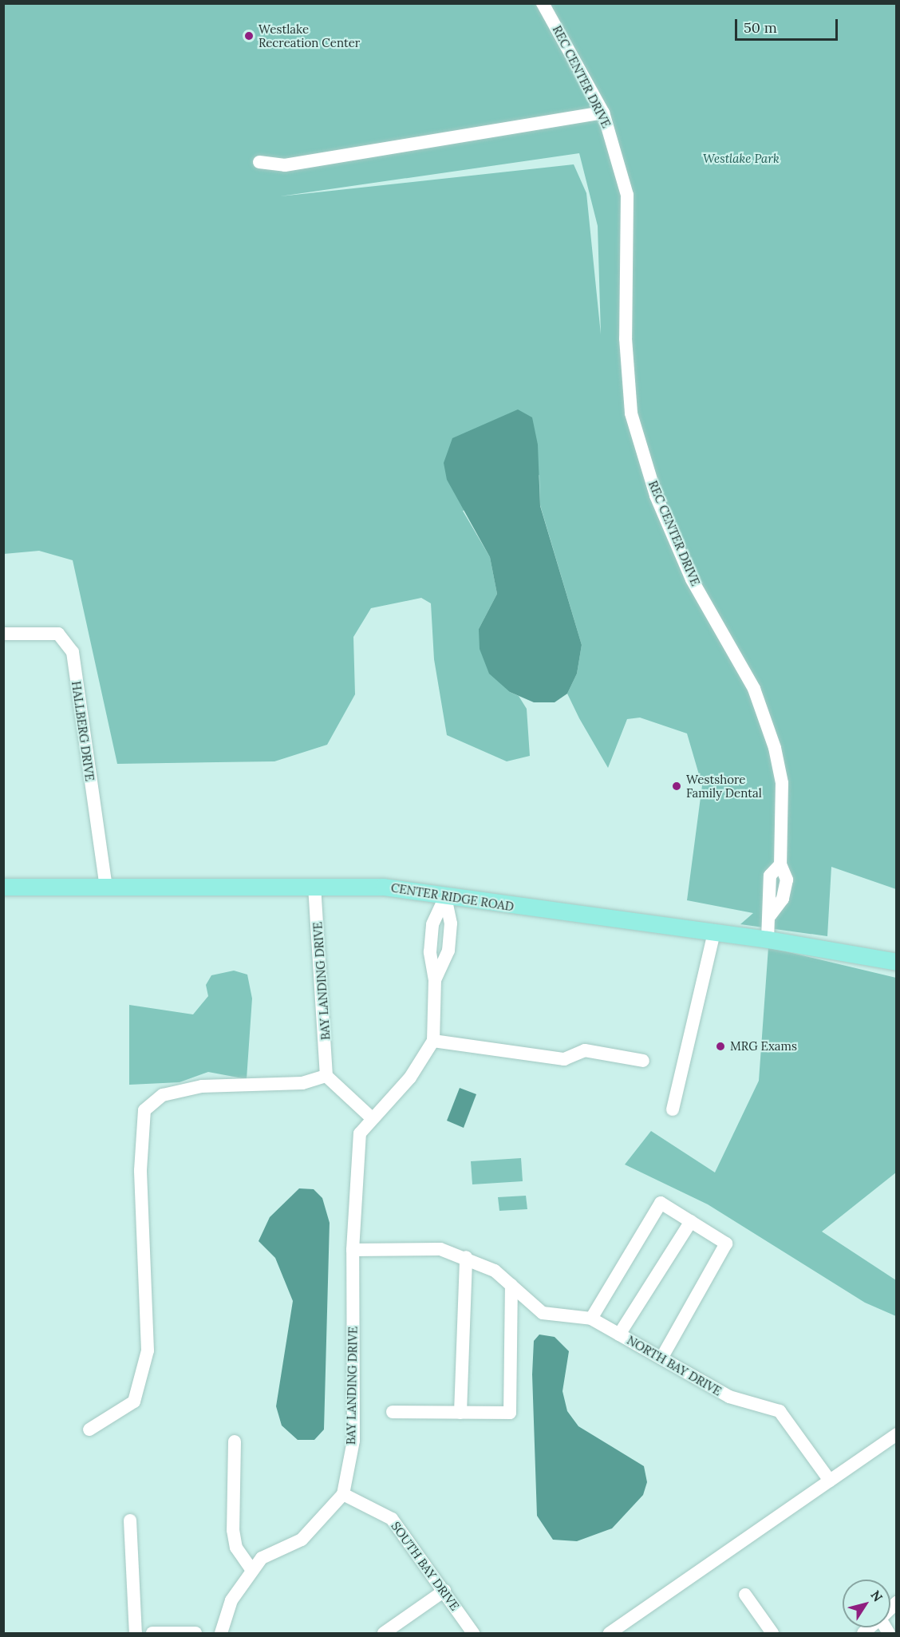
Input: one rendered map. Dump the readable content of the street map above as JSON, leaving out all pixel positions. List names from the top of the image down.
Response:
{
  "streets": {
    "main road": ["CENTER RIDGE ROAD"],
    "street": [
      "REC CENTER DRIVE",
      "HALLBERG DRIVE",
      "BAY LANDING DRIVE",
      "NORTH BAY DRIVE",
      "SOUTH BAY DRIVE"
    ]
  },
  "crossings": [
    ["REC CENTER DRIVE", "CENTER RIDGE ROAD"],
    ["HALLBERG DRIVE", "CENTER RIDGE ROAD"],
    ["CENTER RIDGE ROAD", "BAY LANDING DRIVE"],
    ["BAY LANDING DRIVE", "NORTH BAY DRIVE"],
    ["BAY LANDING DRIVE", "SOUTH BAY DRIVE"]
  ],
  "parks": ["Westlake Park"],
  "places": ["Westlake Recreation Center", "Westshore Family Dental", "MRG Exams"],
  "scale_bar": "50 m",
  "north": "top right"
}
